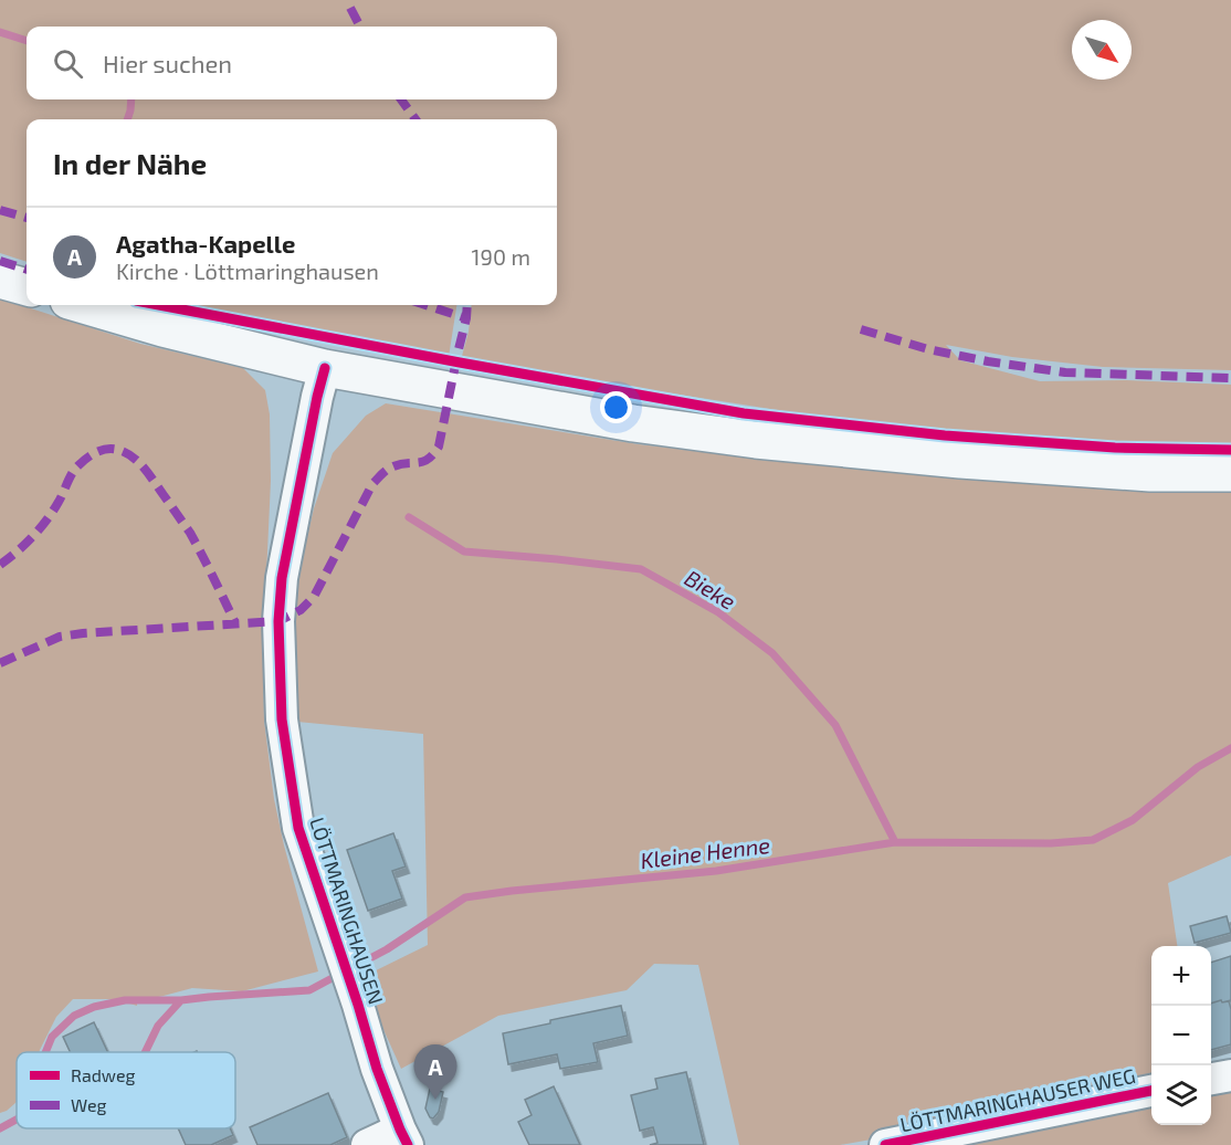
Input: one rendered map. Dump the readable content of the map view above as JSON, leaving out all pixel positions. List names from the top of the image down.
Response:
{
  "streets": {
    "street": ["LÖTTMARINGHAUSEN", "LÖTTMARINGHAUSER WEG"]
  },
  "water": ["Bieke", "Kleine Henne"],
  "legend": ["Radweg", "Weg"],
  "north": "bottom right",
  "page": {
    "search": "Hier suchen",
    "heading": "In der Nähe",
    "list": [
      {
        "mark": "A",
        "name": "Agatha-Kapelle",
        "note": "Kirche · Löttmaringhausen",
        "value": "190 m"
      }
    ],
    "map_buttons": ["+", "−"],
    "pins": "A"
  }
}
